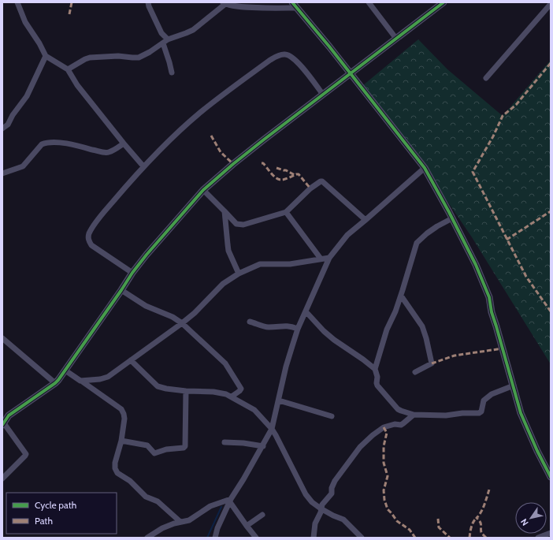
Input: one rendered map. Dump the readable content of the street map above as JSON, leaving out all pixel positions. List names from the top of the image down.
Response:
{
  "legend": ["Cycle path", "Path"],
  "north": "bottom left"
}
